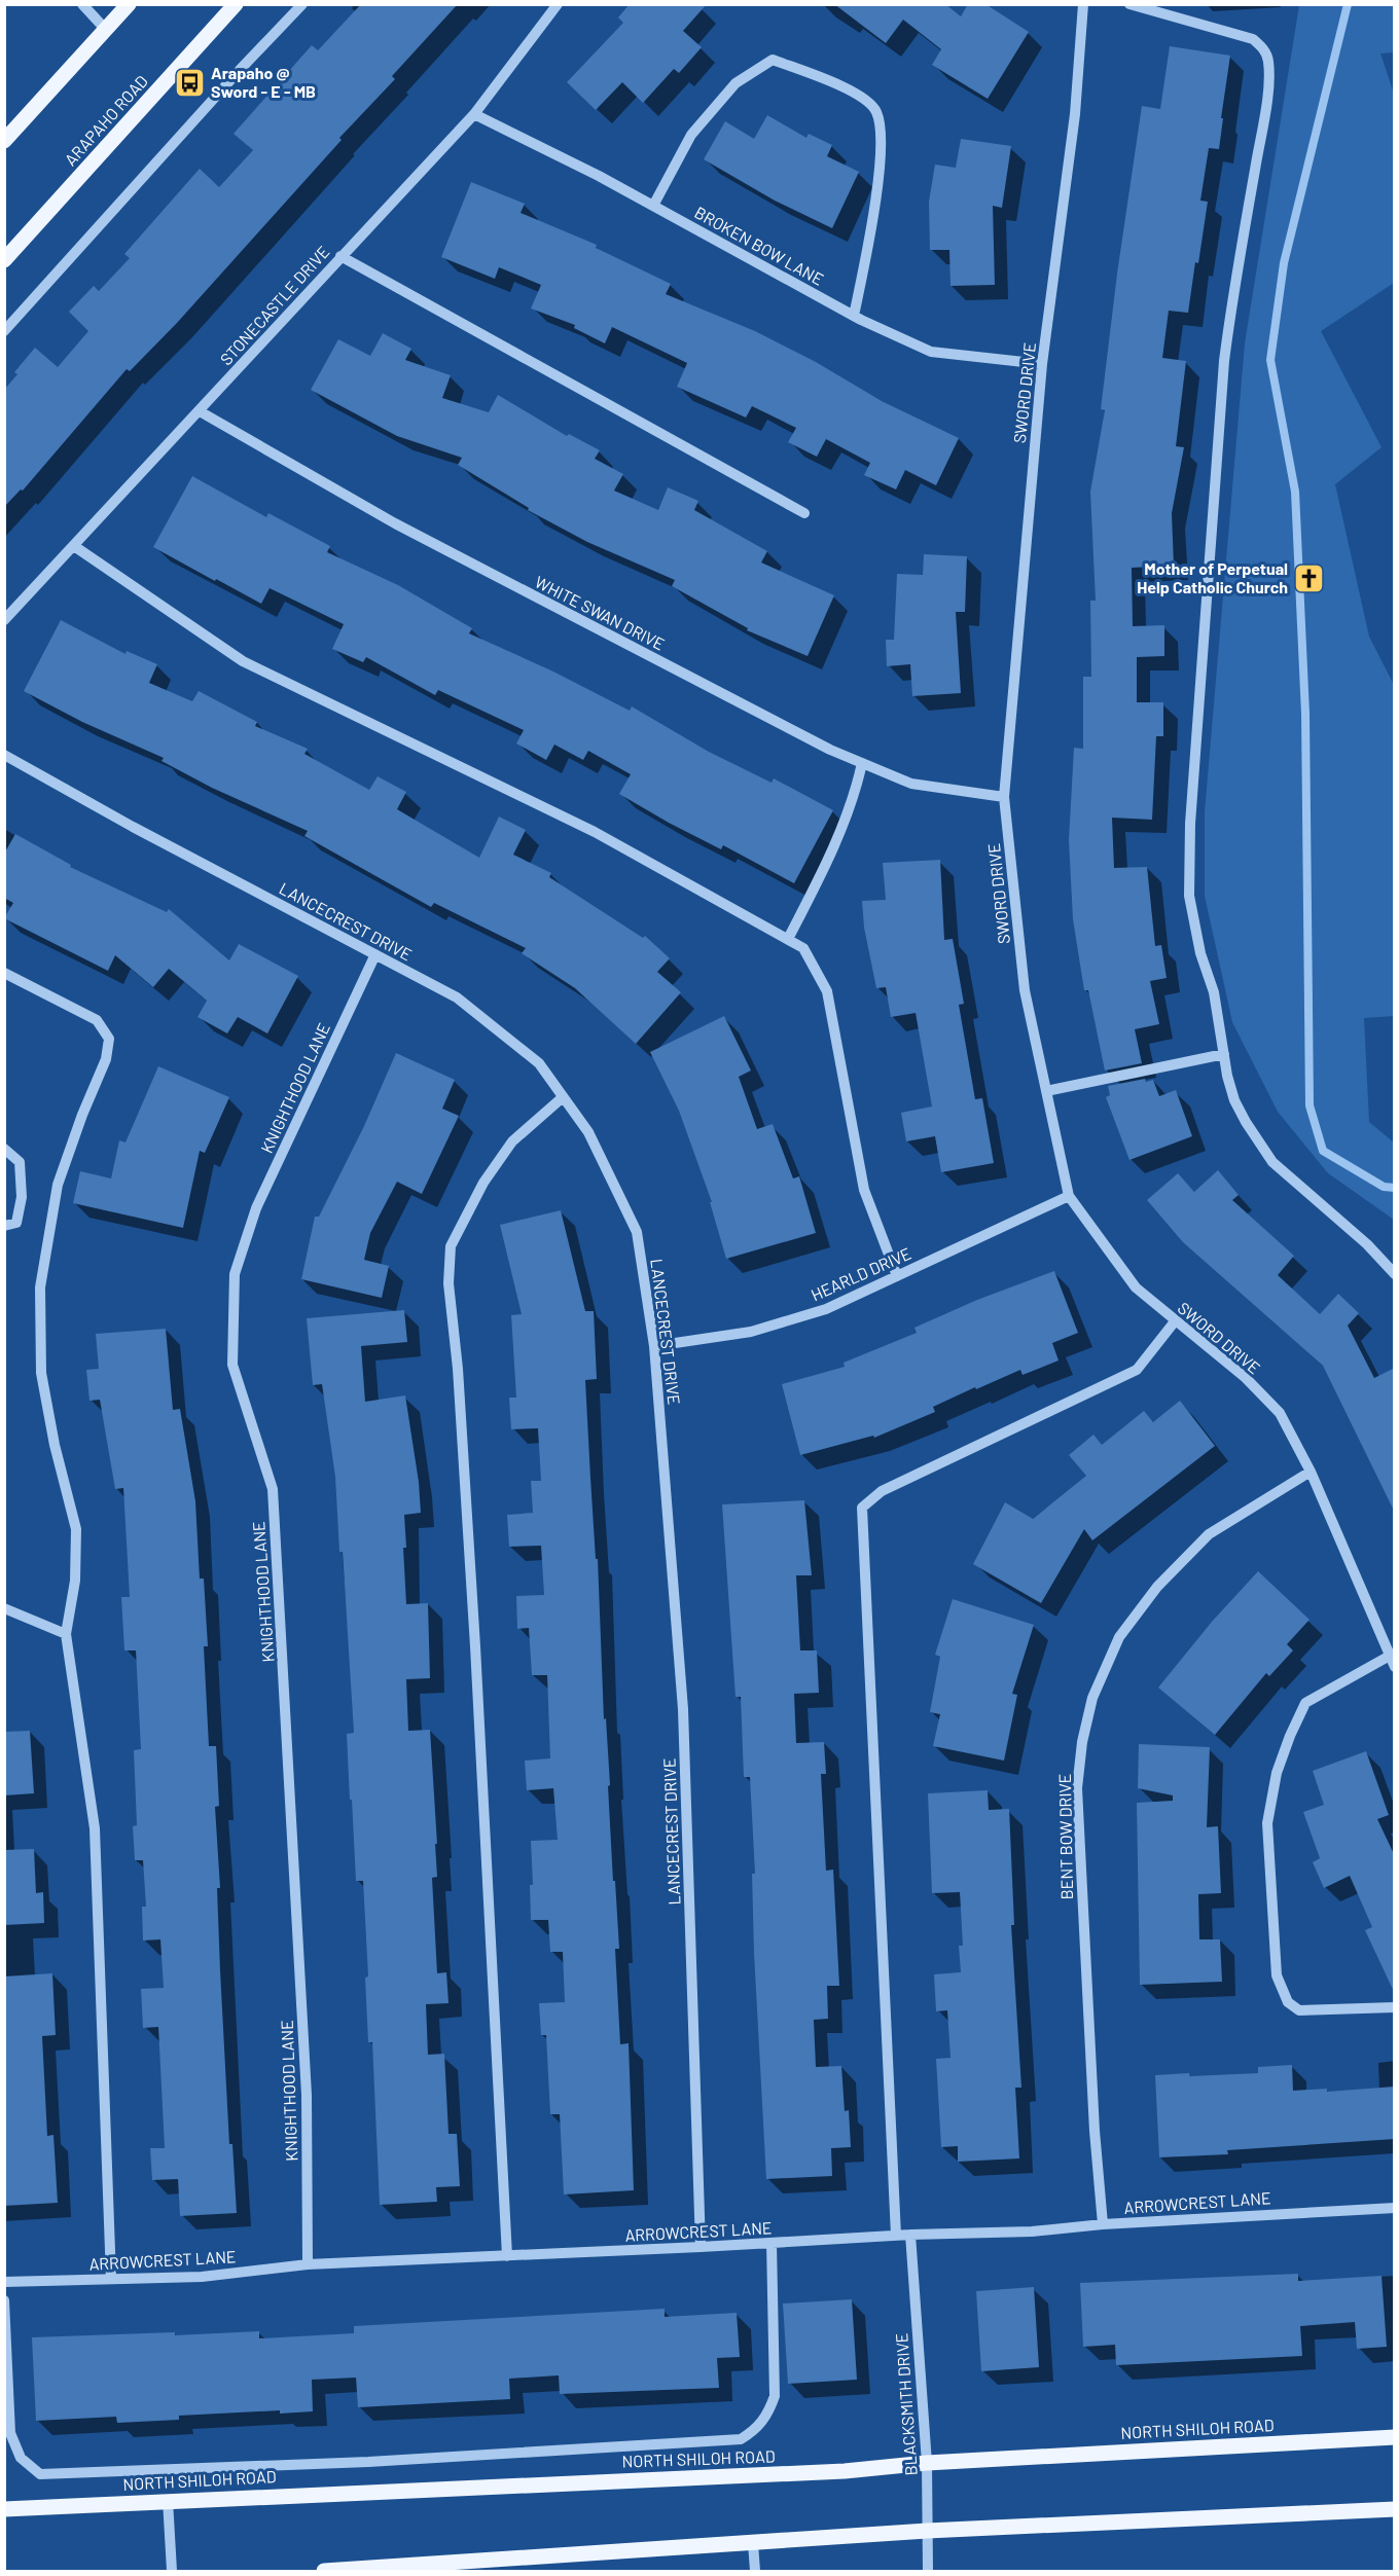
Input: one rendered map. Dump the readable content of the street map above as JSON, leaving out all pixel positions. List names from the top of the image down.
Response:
{
  "streets": {
    "main road": ["ARAPAHO ROAD", "NORTH SHILOH ROAD"],
    "street": [
      "BROKEN BOW LANE",
      "STONECASTLE DRIVE",
      "SWORD DRIVE",
      "WHITE SWAN DRIVE",
      "LANCECREST DRIVE",
      "KNIGHTHOOD LANE",
      "HEARLD DRIVE",
      "BENT BOW DRIVE",
      "ARROWCREST LANE",
      "BLACKSMITH DRIVE"
    ]
  },
  "crossings": [
    ["BROKEN BOW LANE", "STONECASTLE DRIVE"],
    ["BROKEN BOW LANE", "SWORD DRIVE"],
    ["STONECASTLE DRIVE", "WHITE SWAN DRIVE"],
    ["SWORD DRIVE", "WHITE SWAN DRIVE"],
    ["SWORD DRIVE", "HEARLD DRIVE"],
    ["SWORD DRIVE", "BENT BOW DRIVE"],
    ["LANCECREST DRIVE", "KNIGHTHOOD LANE"],
    ["LANCECREST DRIVE", "HEARLD DRIVE"],
    ["LANCECREST DRIVE", "ARROWCREST LANE"],
    ["KNIGHTHOOD LANE", "ARROWCREST LANE"],
    ["BENT BOW DRIVE", "ARROWCREST LANE"],
    ["ARROWCREST LANE", "BLACKSMITH DRIVE"],
    ["BLACKSMITH DRIVE", "NORTH SHILOH ROAD"]
  ],
  "places": {
    "bus stop": ["Arapaho @ Sword - E - MB"],
    "church": ["Mother of Perpetual Help Catholic Church"]
  }
}
